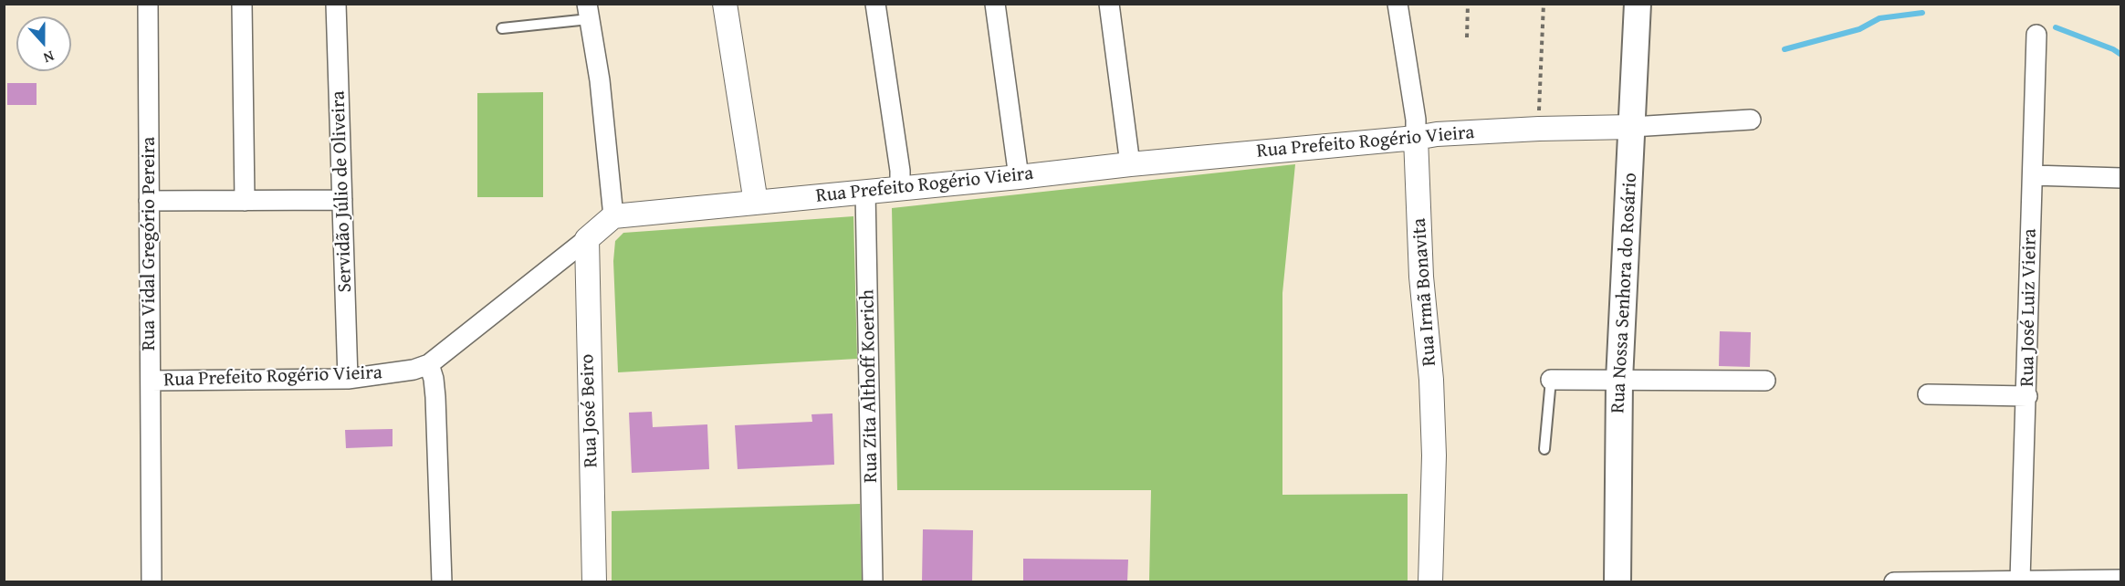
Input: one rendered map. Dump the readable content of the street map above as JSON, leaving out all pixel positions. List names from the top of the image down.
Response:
{
  "streets": {
    "main road": ["Rua Nossa Senhora do Rosário"],
    "street": [
      "Rua Prefeito Rogério Vieira",
      "Servidão Júlio de Oliveira",
      "Rua Vidal Gregório Pereira",
      "Rua Irmã Bonavita",
      "Rua José Luiz Vieira",
      "Rua Zita Althoff Koerich",
      "Rua José Beiro"
    ]
  },
  "crossings": [
    ["Rua Prefeito Rogério Vieira", "Servidão Júlio de Oliveira"],
    ["Rua Prefeito Rogério Vieira", "Rua Vidal Gregório Pereira"],
    ["Rua Prefeito Rogério Vieira", "Rua Irmã Bonavita"],
    ["Rua Prefeito Rogério Vieira", "Rua Nossa Senhora do Rosário"],
    ["Rua Prefeito Rogério Vieira", "Rua Zita Althoff Koerich"],
    ["Rua Prefeito Rogério Vieira", "Rua José Beiro"]
  ],
  "north": "bottom"
}
